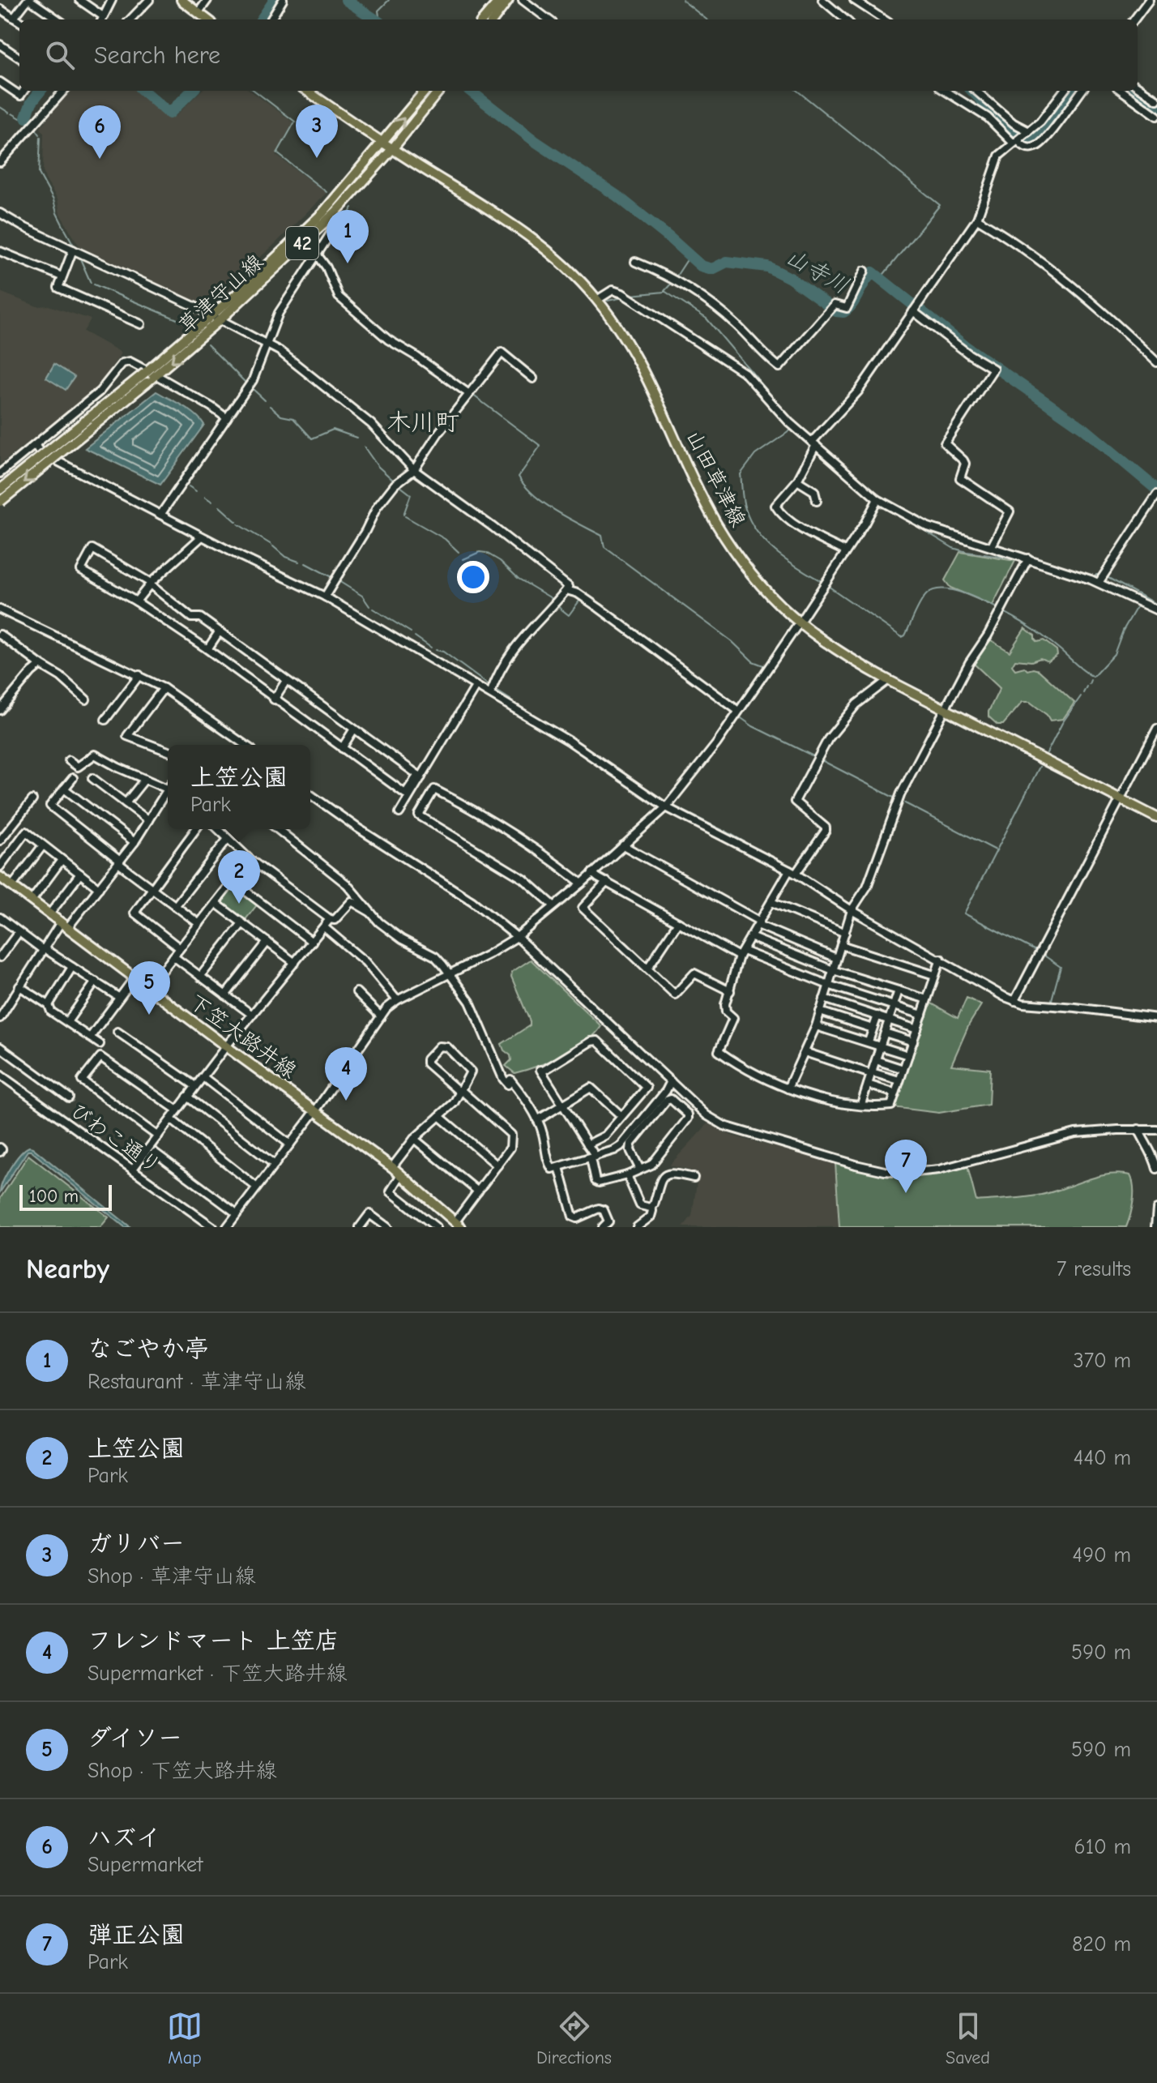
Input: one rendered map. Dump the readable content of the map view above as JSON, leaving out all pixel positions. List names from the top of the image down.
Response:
{
  "streets": {
    "main road": [
      "42",
      "草津守山線",
      "山田草津線",
      "下笠大路井線"
    ],
    "street": ["びわこ通り"]
  },
  "crossings": [
    ["草津守山線", "山田草津線"]
  ],
  "districts": ["木川町"],
  "water": ["山寺川"],
  "scale_bar": "100 m",
  "page": {
    "search": "Search here",
    "pins": [
      "3",
      "6",
      "1",
      "2",
      "5",
      "4",
      "7"
    ],
    "popup": ["上笠公園", "Park"],
    "scale": "100 m",
    "heading": ["Nearby", "7 results"],
    "list": [
      {
        "mark": "1",
        "name": "なごやか亭",
        "note": "Restaurant · 草津守山線",
        "value": "370 m"
      },
      {
        "mark": "2",
        "name": "上笠公園",
        "note": "Park",
        "value": "440 m"
      },
      {
        "mark": "3",
        "name": "ガリバー",
        "note": "Shop · 草津守山線",
        "value": "490 m"
      },
      {
        "mark": "4",
        "name": "フレンドマート 上笠店",
        "note": "Supermarket · 下笠大路井線",
        "value": "590 m"
      },
      {
        "mark": "5",
        "name": "ダイソー",
        "note": "Shop · 下笠大路井線",
        "value": "590 m"
      },
      {
        "mark": "6",
        "name": "ハズイ",
        "note": "Supermarket",
        "value": "610 m"
      },
      {
        "mark": "7",
        "name": "弾正公園",
        "note": "Park",
        "value": "820 m"
      }
    ],
    "nav": ["Map", "Directions", "Saved"]
  }
}
